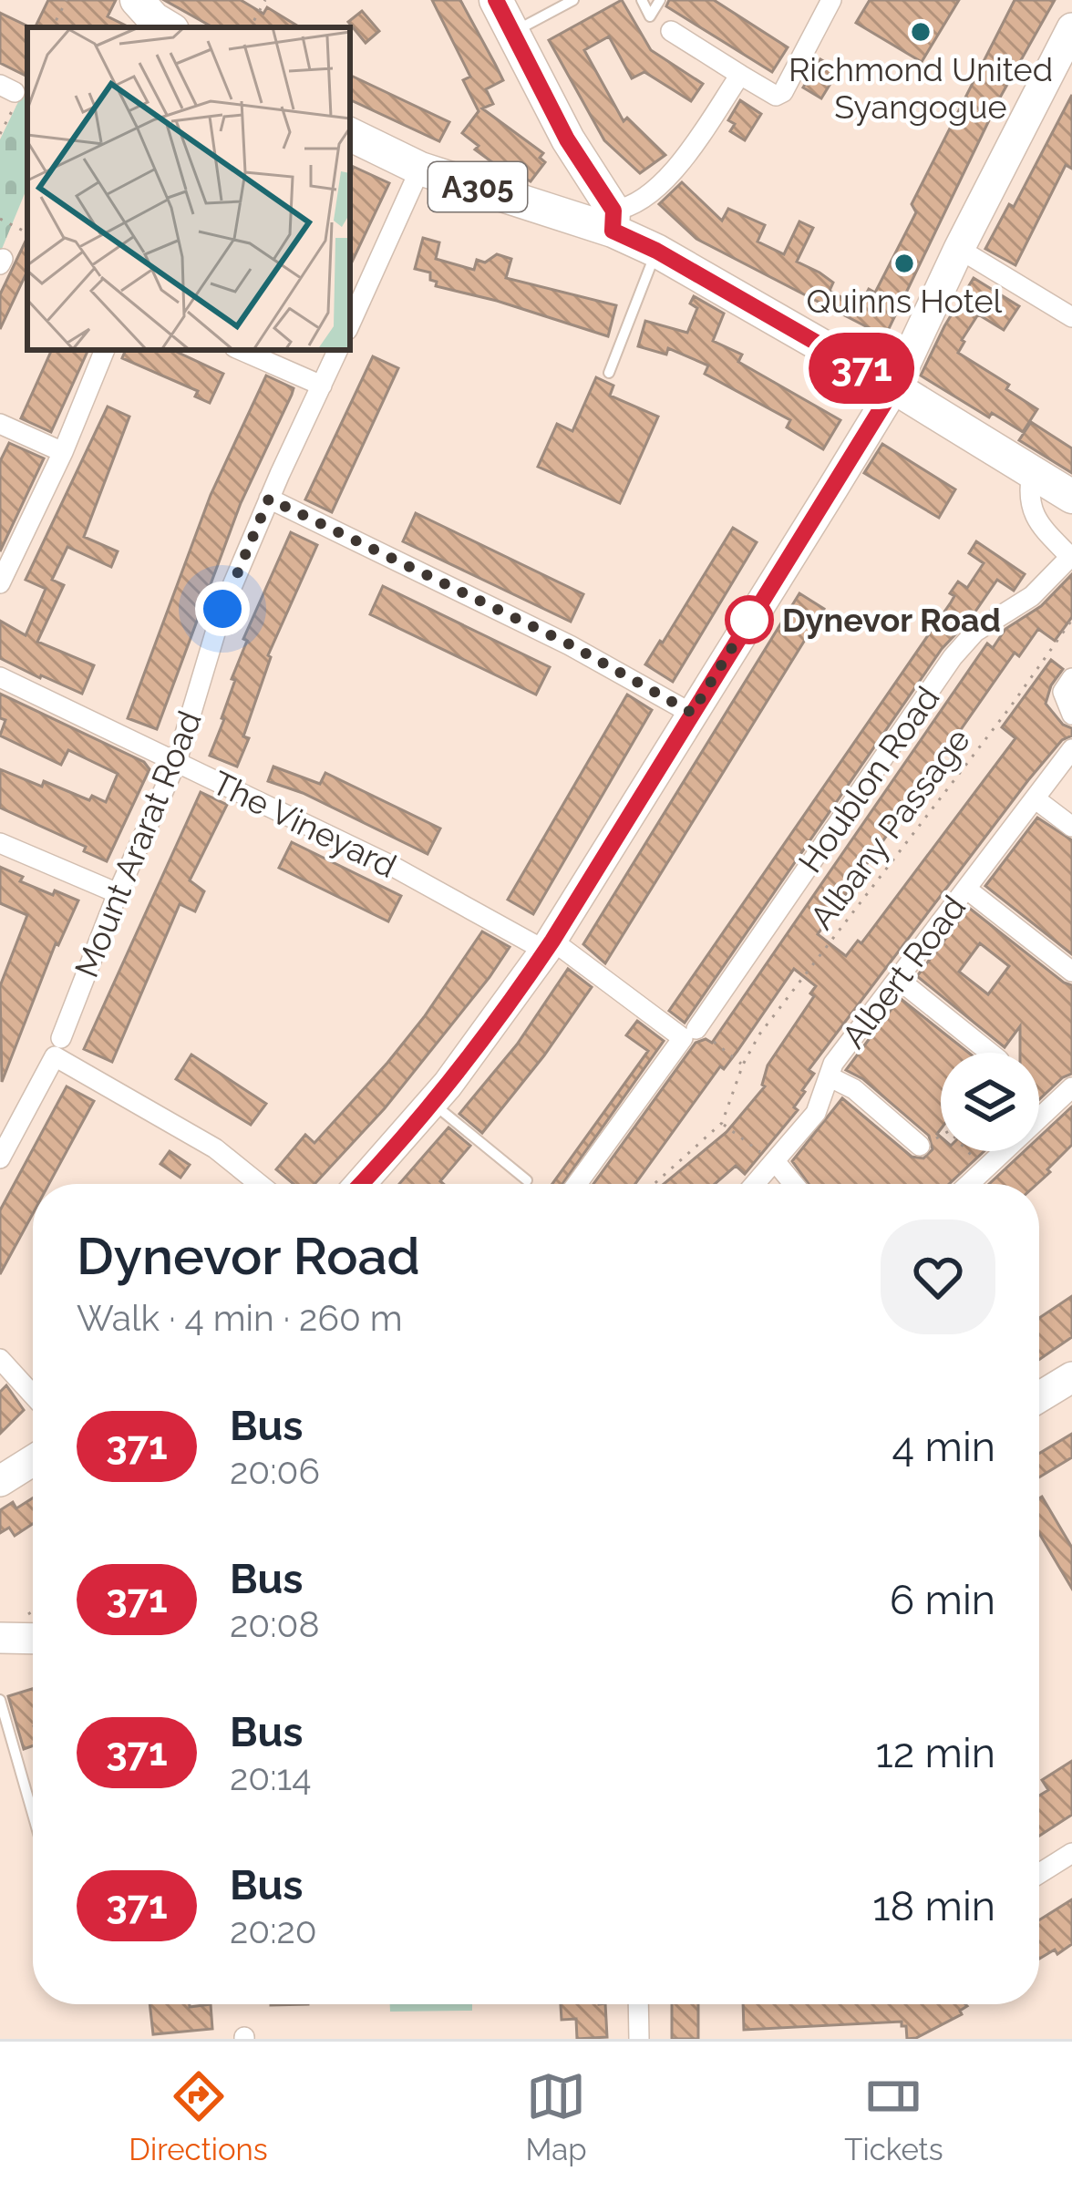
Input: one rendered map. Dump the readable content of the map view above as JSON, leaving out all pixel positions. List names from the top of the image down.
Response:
{
  "streets": {
    "main road": ["A305"],
    "street": [
      "Houblon Road",
      "The Vineyard",
      "Mount Ararat Road",
      "Albert Road"
    ],
    "path": ["Albany Passage"]
  },
  "crossings": [
    ["The Vineyard", "Mount Ararat Road"]
  ],
  "places": ["Richmond United Syangogue", "Quinns Hotel", "Dynevor Road"],
  "lines": ["bus line 371"],
  "page": {
    "on_map": "371",
    "heading": ["Dynevor Road", "Walk · 4 min · 260 m"],
    "list": [
      {
        "mark": "371",
        "name": "Bus",
        "note": "20:06",
        "value": "4 min"
      },
      {
        "mark": "371",
        "name": "Bus",
        "note": "20:08",
        "value": "6 min"
      },
      {
        "mark": "371",
        "name": "Bus",
        "note": "20:14",
        "value": "12 min"
      },
      {
        "mark": "371",
        "name": "Bus",
        "note": "20:20",
        "value": "18 min"
      }
    ],
    "tabs": ["Directions", "Map", "Tickets"]
  }
}
